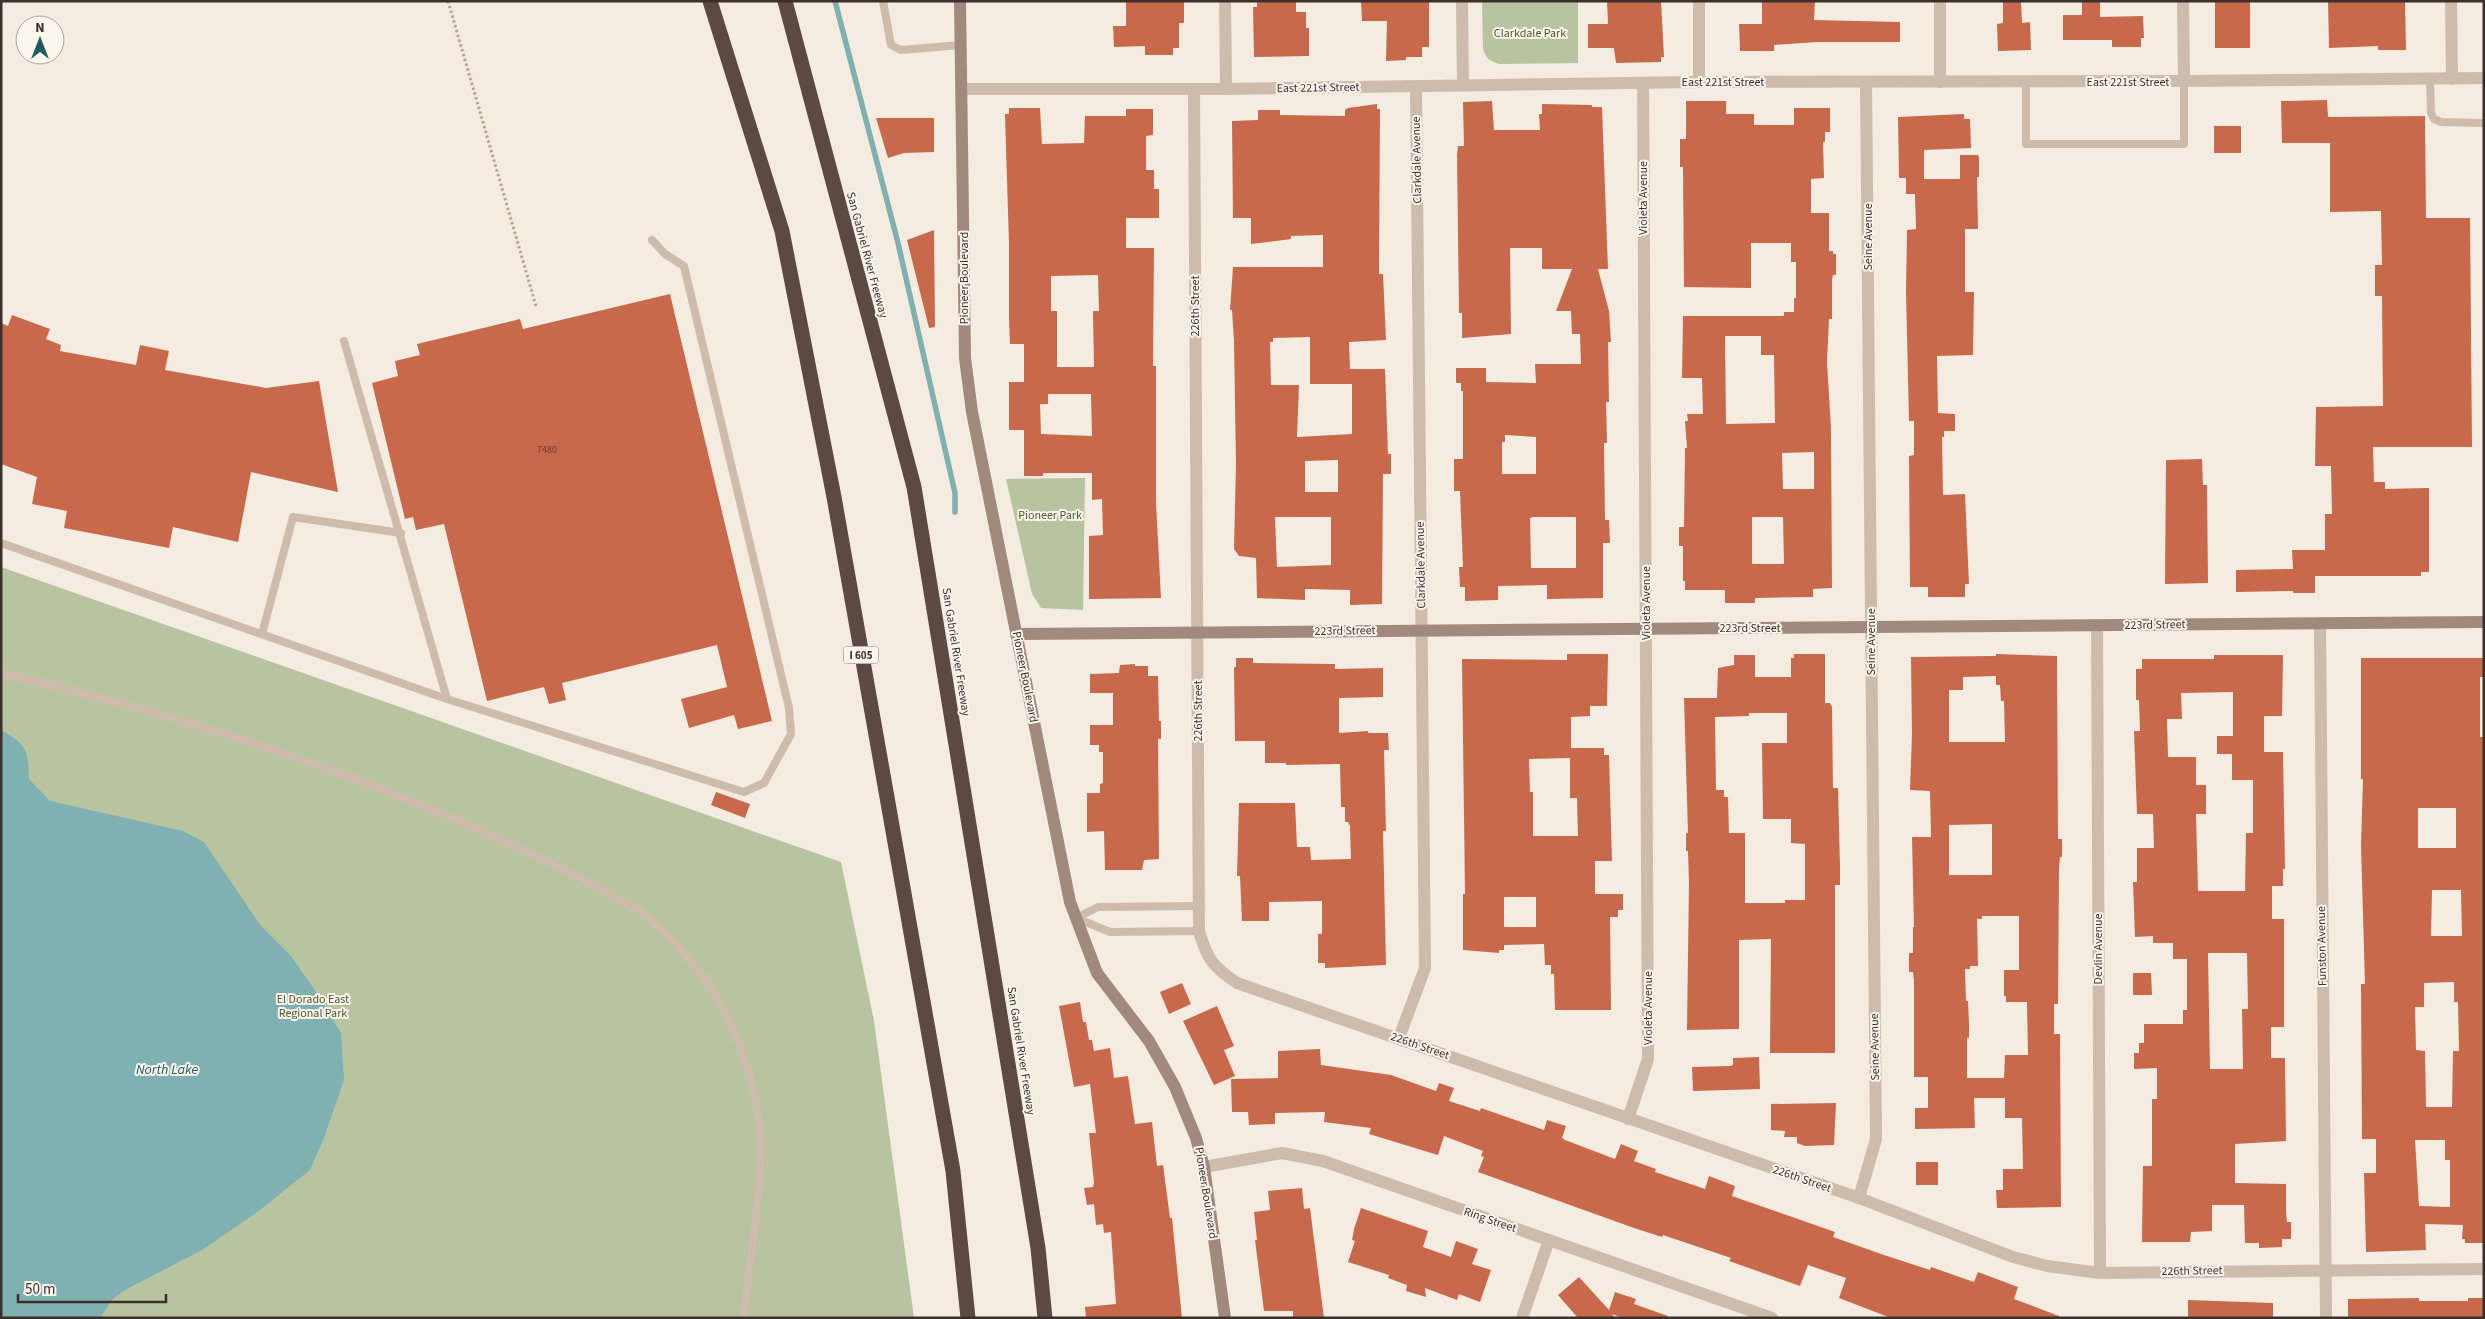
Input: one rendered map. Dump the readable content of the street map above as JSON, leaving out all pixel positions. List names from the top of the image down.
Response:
{
  "streets": {
    "highway": ["San Gabriel River Freeway", "I 605"],
    "street": [
      "East 221st Street",
      "Clarkdale Avenue",
      "Violeta Avenue",
      "Seine Avenue",
      "Pioneer Boulevard",
      "226th Street",
      "223rd Street",
      "Funston Avenue",
      "Devlin Avenue",
      "Ring Street"
    ]
  },
  "crossings": [
    ["East 221st Street", "Clarkdale Avenue"],
    ["East 221st Street", "Violeta Avenue"],
    ["East 221st Street", "Seine Avenue"],
    ["East 221st Street", "Pioneer Boulevard"],
    ["East 221st Street", "226th Street"],
    ["Clarkdale Avenue", "226th Street"],
    ["Clarkdale Avenue", "223rd Street"],
    ["Violeta Avenue", "226th Street"],
    ["Violeta Avenue", "223rd Street"],
    ["Seine Avenue", "226th Street"],
    ["Seine Avenue", "223rd Street"],
    ["Pioneer Boulevard", "223rd Street"],
    ["Pioneer Boulevard", "Ring Street"],
    ["226th Street", "223rd Street"],
    ["226th Street", "Funston Avenue"],
    ["226th Street", "Devlin Avenue"],
    ["223rd Street", "Funston Avenue"],
    ["223rd Street", "Devlin Avenue"]
  ],
  "water": ["North Lake"],
  "parks": ["Clarkdale Park", "Pioneer Park", "El Dorado East Regional Park"],
  "house_numbers": ["7480"],
  "scale_bar": "50 m",
  "north": "top"
}
